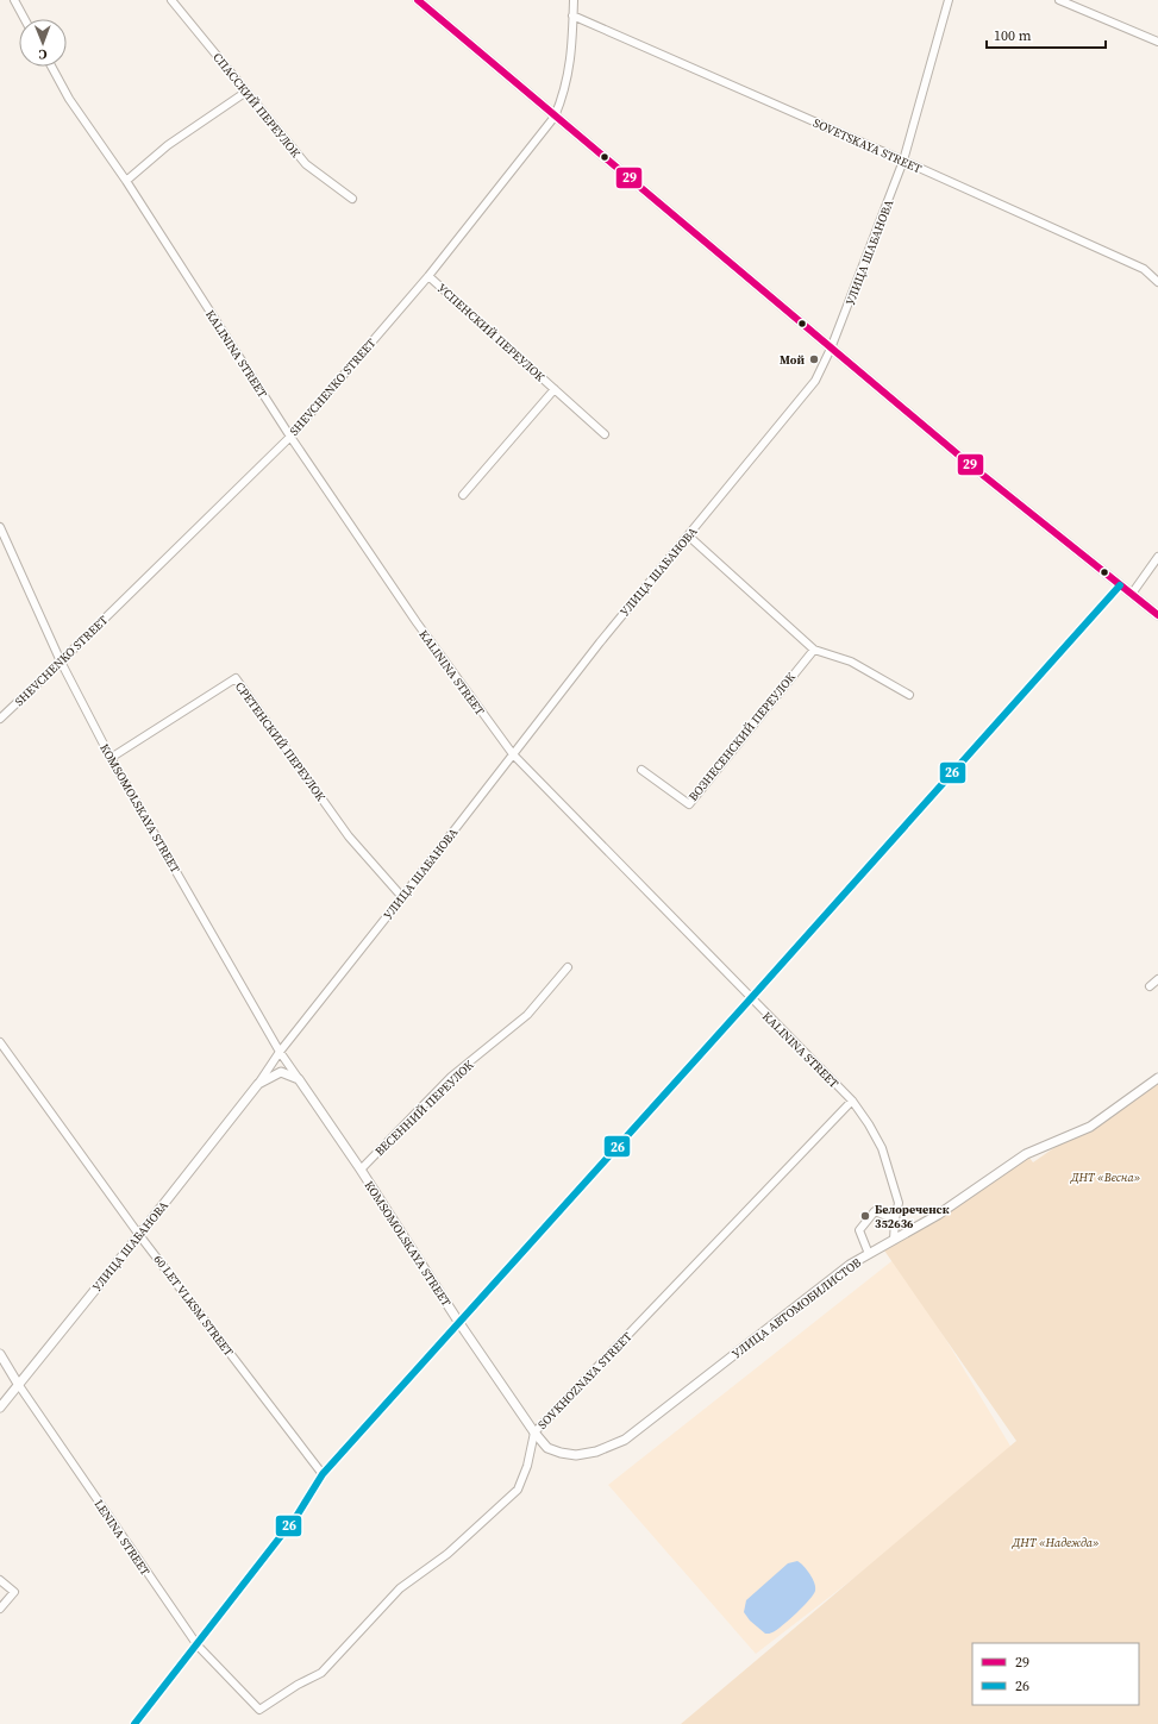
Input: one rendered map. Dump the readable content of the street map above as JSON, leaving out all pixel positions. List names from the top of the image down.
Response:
{
  "streets": {
    "street": [
      "СПАССКИЙ ПЕРЕУЛОК",
      "SOVETSKAYA STREET",
      "УЛИЦА ШАБАНОВА",
      "УСПЕНСКИЙ ПЕРЕУЛОК",
      "KALININA STREET",
      "SHEVCHENKO STREET",
      "ВОЗНЕСЕНСКИЙ ПЕРЕУЛОК",
      "СРЕТЕНСКИЙ ПЕРЕУЛОК",
      "KOMSOMOLSKAYA STREET",
      "ВЕСЕННИЙ ПЕРЕУЛОК",
      "60 LET VLKSM STREET",
      "УЛИЦА АВТОМОБИЛИСТОВ",
      "SOVKHOZNAYA STREET",
      "LENINA STREET"
    ]
  },
  "crossings": [
    ["SOVETSKAYA STREET", "УЛИЦА ШАБАНОВА"],
    ["SOVETSKAYA STREET", "SHEVCHENKO STREET"],
    ["УЛИЦА ШАБАНОВА", "KALININA STREET"],
    ["УЛИЦА ШАБАНОВА", "СРЕТЕНСКИЙ ПЕРЕУЛОК"],
    ["УЛИЦА ШАБАНОВА", "KOMSOMOLSKAYA STREET"],
    ["УЛИЦА ШАБАНОВА", "60 LET VLKSM STREET"],
    ["УЛИЦА ШАБАНОВА", "LENINA STREET"],
    ["УСПЕНСКИЙ ПЕРЕУЛОК", "SHEVCHENKO STREET"],
    ["KALININA STREET", "SHEVCHENKO STREET"],
    ["KALININA STREET", "УЛИЦА АВТОМОБИЛИСТОВ"],
    ["KALININA STREET", "SOVKHOZNAYA STREET"],
    ["SHEVCHENKO STREET", "KOMSOMOLSKAYA STREET"],
    ["СРЕТЕНСКИЙ ПЕРЕУЛОК", "KOMSOMOLSKAYA STREET"],
    ["KOMSOMOLSKAYA STREET", "ВЕСЕННИЙ ПЕРЕУЛОК"],
    ["KOMSOMOLSKAYA STREET", "УЛИЦА АВТОМОБИЛИСТОВ"],
    ["KOMSOMOLSKAYA STREET", "SOVKHOZNAYA STREET"],
    ["УЛИЦА АВТОМОБИЛИСТОВ", "SOVKHOZNAYA STREET"],
    ["SOVKHOZNAYA STREET", "LENINA STREET"]
  ],
  "parks": ["ДНТ «Весна»", "ДНТ «Надежда»"],
  "places": ["Мой", "Белореченск 352636"],
  "lines": ["transit line 29", "transit line 26"],
  "legend": ["29", "26"],
  "scale_bar": "100 m",
  "north": "bottom"
}
